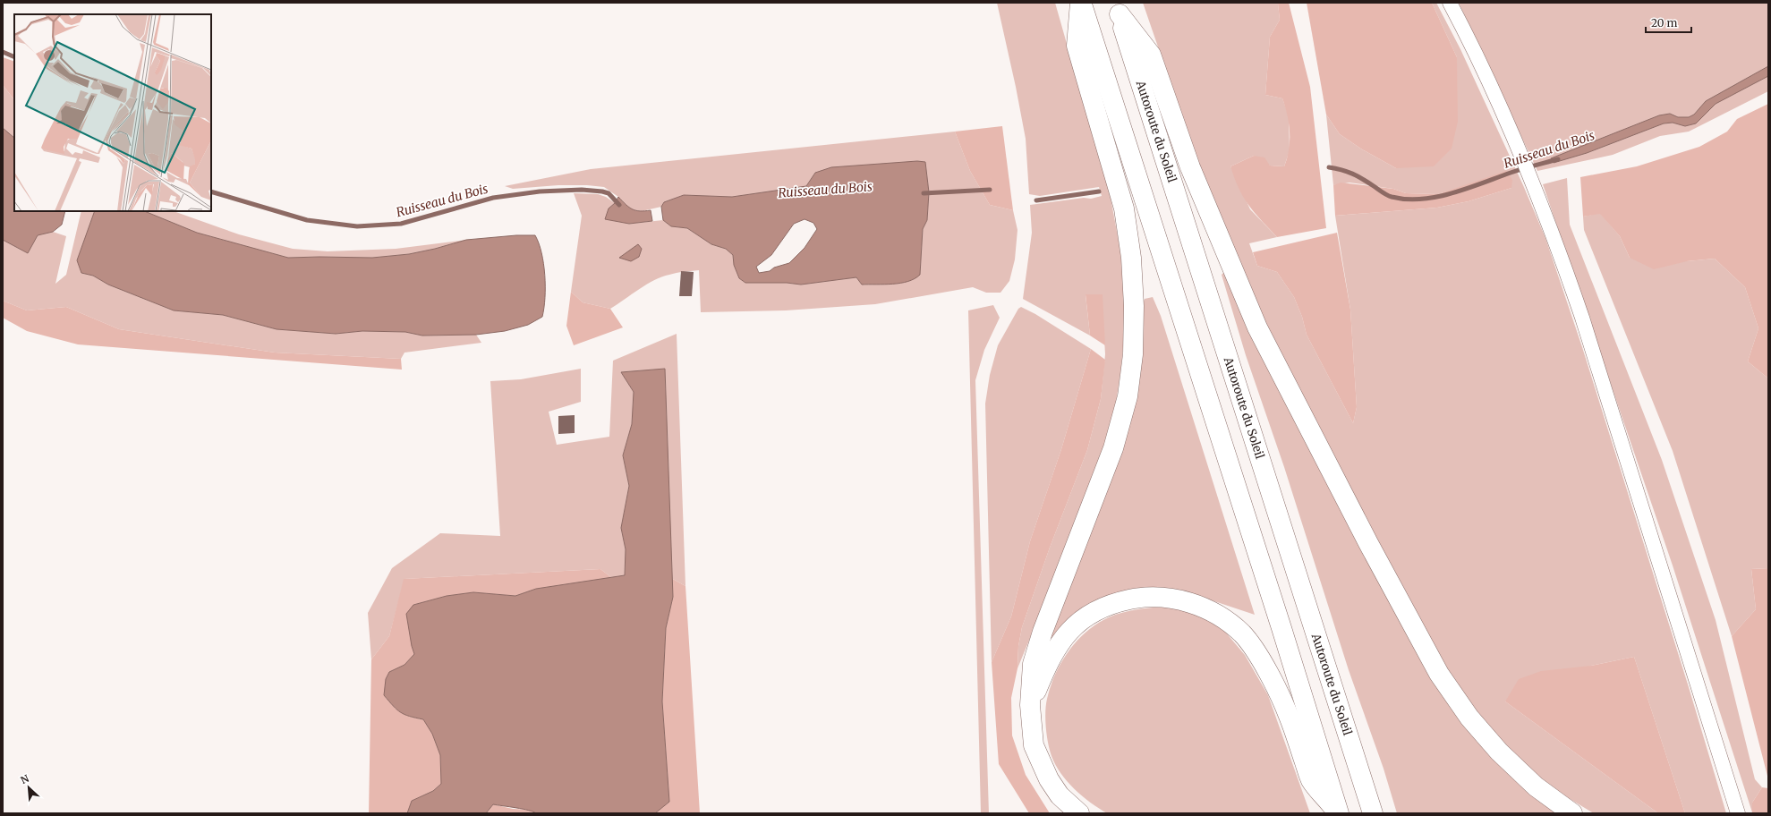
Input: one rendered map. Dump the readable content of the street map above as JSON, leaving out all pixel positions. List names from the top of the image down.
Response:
{
  "streets": {
    "highway": ["Autoroute du Soleil"]
  },
  "water": ["Ruisseau du Bois"],
  "scale_bar": "20 m",
  "north": "top left"
}
